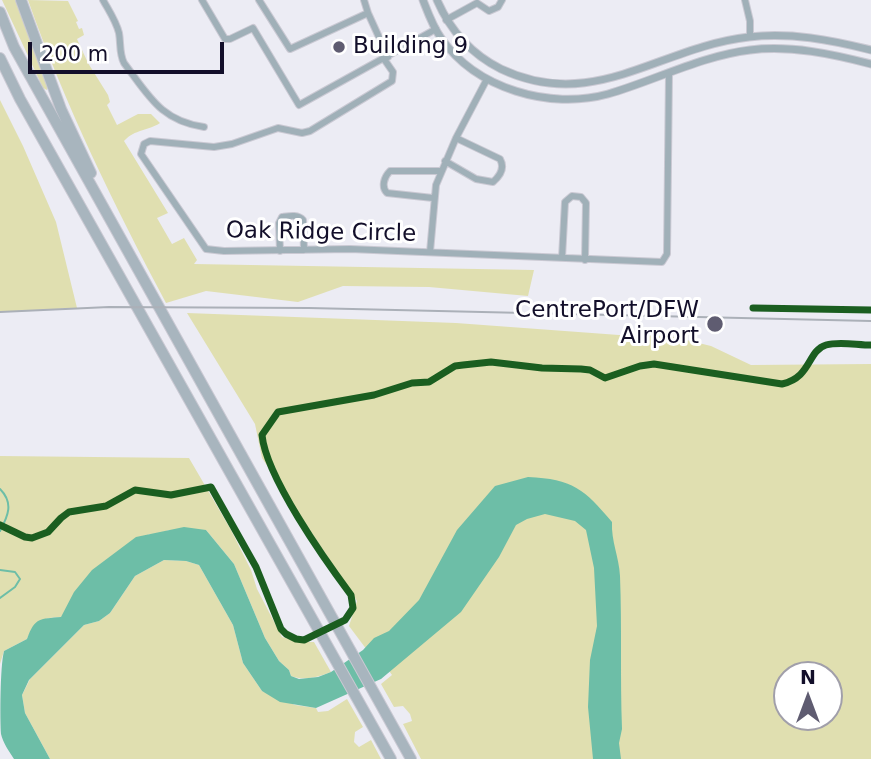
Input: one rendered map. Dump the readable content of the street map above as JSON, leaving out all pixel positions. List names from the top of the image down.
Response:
{
  "streets": {
    "street": ["Oak Ridge Circle"]
  },
  "places": ["Building 9", "CentrePort/DFW Airport"],
  "scale_bar": "200 m",
  "north": "top"
}
